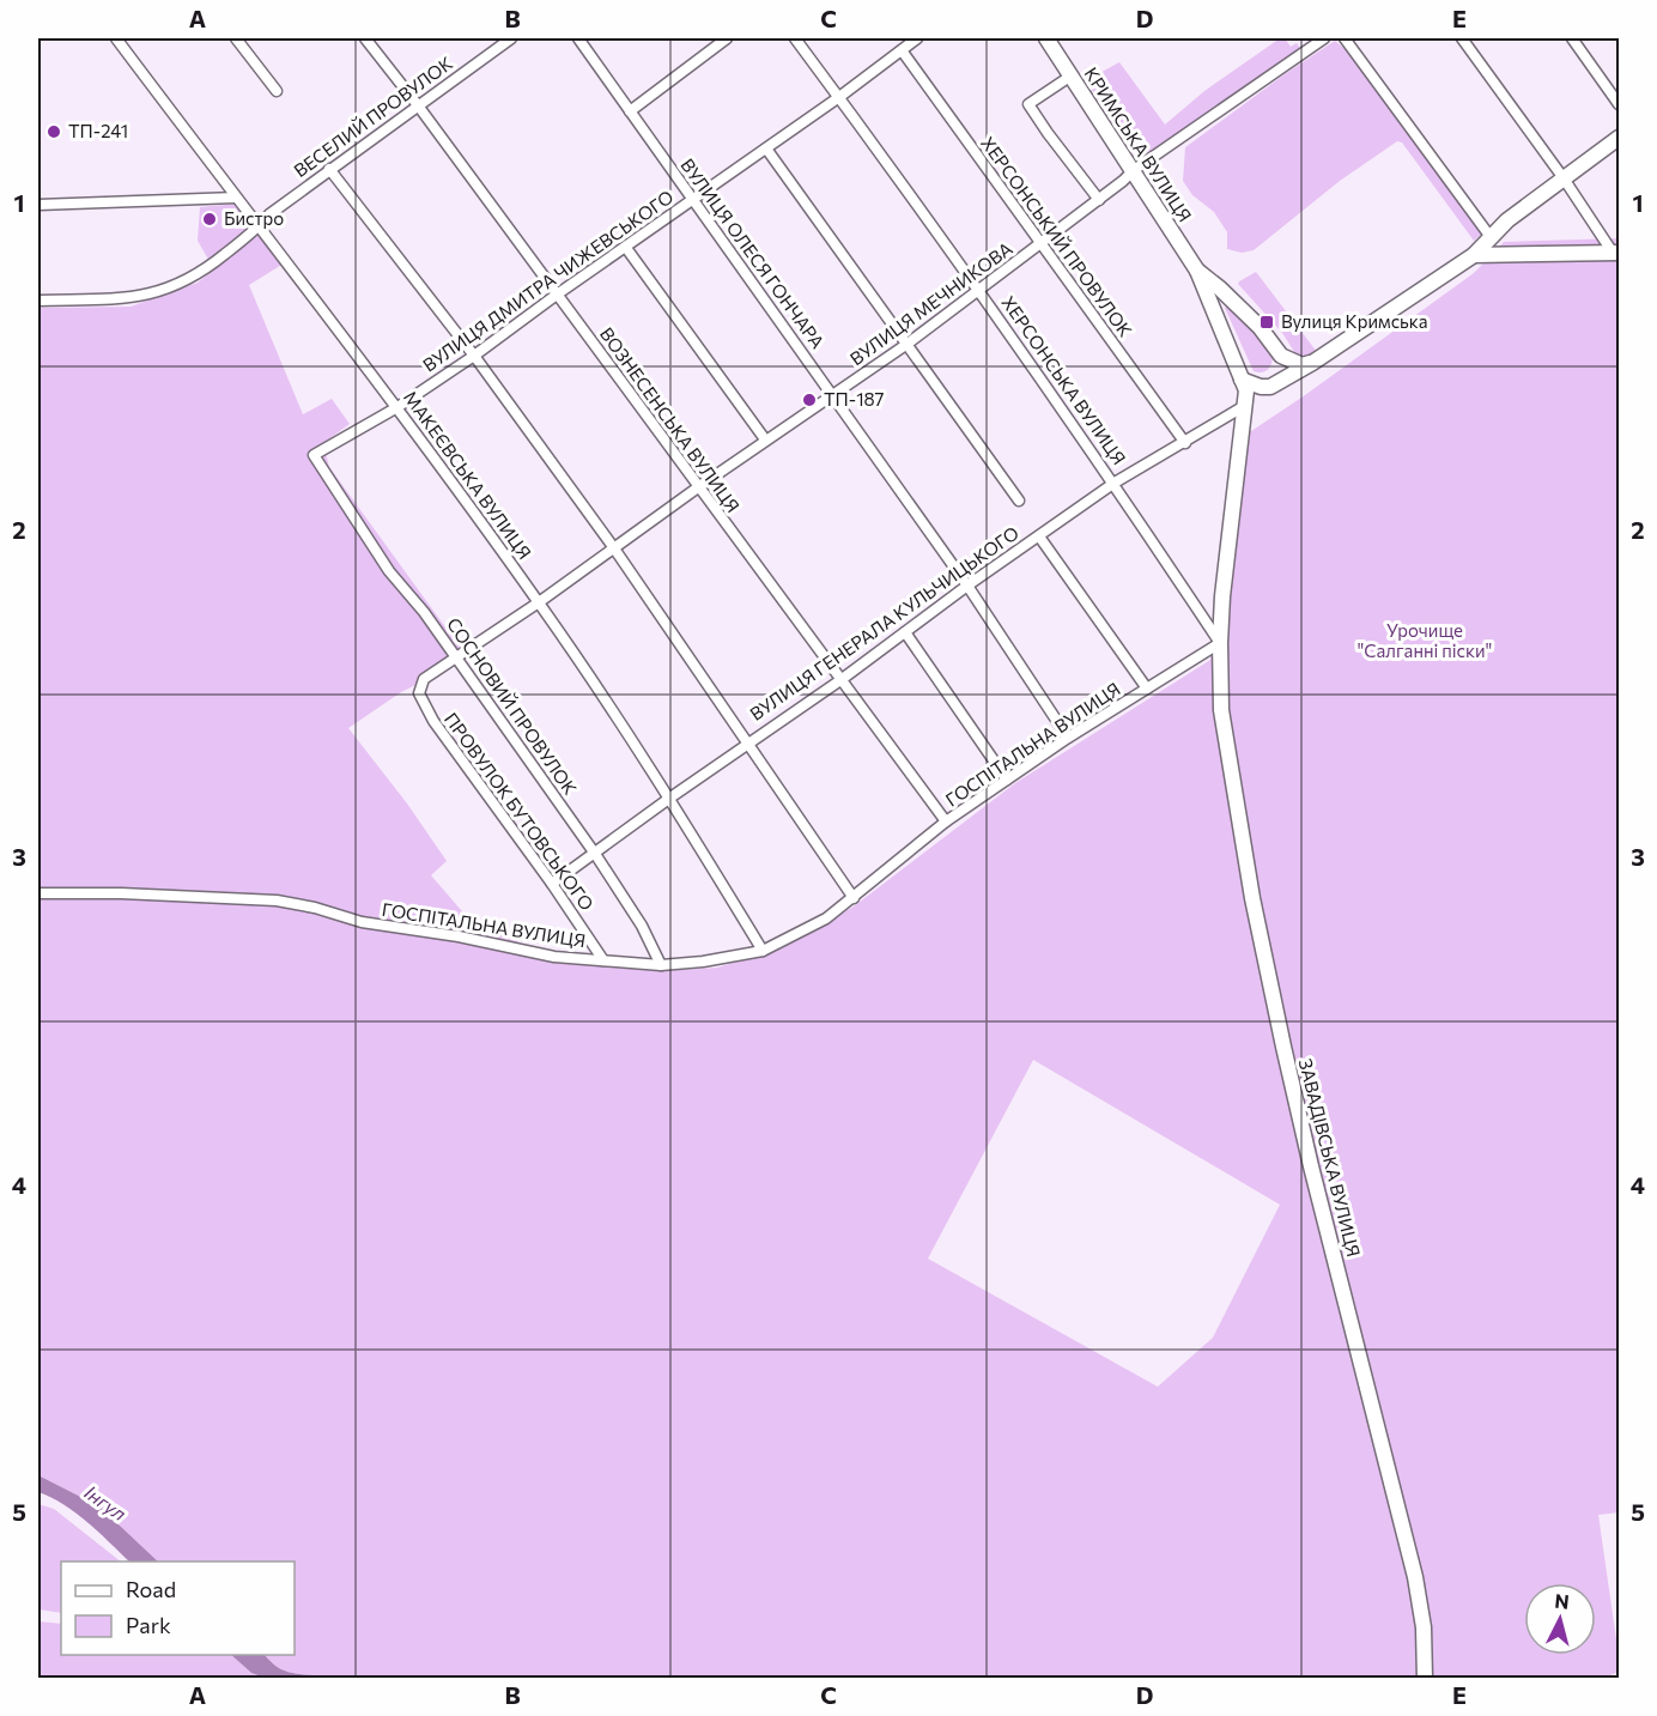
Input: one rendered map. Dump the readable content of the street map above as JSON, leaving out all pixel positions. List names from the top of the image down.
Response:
{
  "streets": {
    "street": [
      "ВЕСЕЛИЙ ПРОВУЛОК",
      "КРИМСЬКА ВУЛИЦЯ",
      "ХЕРСОНСЬКИЙ ПРОВУЛОК",
      "ВУЛИЦЯ ОЛЕСЯ ГОНЧАРА",
      "ВУЛИЦЯ ДМИТРА ЧИЖЕВСЬКОГО",
      "ВУЛИЦЯ МЕЧНИКОВА",
      "ХЕРСОНСЬКА ВУЛИЦЯ",
      "ВОЗНЕСЕНСЬКА ВУЛИЦЯ",
      "МАКЕЄВСЬКА ВУЛИЦЯ",
      "ВУЛИЦЯ ГЕНЕРАЛА КУЛЬЧИЦЬКОГО",
      "СОСНОВИЙ ПРОВУЛОК",
      "ГОСПІТАЛЬНА ВУЛИЦЯ",
      "ПРОВУЛОК БУТОВСЬКОГО",
      "ЗАВАДІВСЬКА ВУЛИЦЯ"
    ]
  },
  "crossings": [
    ["ВЕСЕЛИЙ ПРОВУЛОК", "ВОЗНЕСЕНСЬКА ВУЛИЦЯ"],
    ["ВЕСЕЛИЙ ПРОВУЛОК", "МАКЕЄВСЬКА ВУЛИЦЯ"],
    ["КРИМСЬКА ВУЛИЦЯ", "ВУЛИЦЯ МЕЧНИКОВА"],
    ["КРИМСЬКА ВУЛИЦЯ", "ХЕРСОНСЬКА ВУЛИЦЯ"],
    ["КРИМСЬКА ВУЛИЦЯ", "ВУЛИЦЯ ГЕНЕРАЛА КУЛЬЧИЦЬКОГО"],
    ["КРИМСЬКА ВУЛИЦЯ", "ГОСПІТАЛЬНА ВУЛИЦЯ"],
    ["КРИМСЬКА ВУЛИЦЯ", "ЗАВАДІВСЬКА ВУЛИЦЯ"],
    ["ХЕРСОНСЬКИЙ ПРОВУЛОК", "ВУЛИЦЯ ДМИТРА ЧИЖЕВСЬКОГО"],
    ["ХЕРСОНСЬКИЙ ПРОВУЛОК", "ВУЛИЦЯ МЕЧНИКОВА"],
    ["ХЕРСОНСЬКИЙ ПРОВУЛОК", "ВУЛИЦЯ ГЕНЕРАЛА КУЛЬЧИЦЬКОГО"],
    ["ВУЛИЦЯ ОЛЕСЯ ГОНЧАРА", "ВУЛИЦЯ ДМИТРА ЧИЖЕВСЬКОГО"],
    ["ВУЛИЦЯ ОЛЕСЯ ГОНЧАРА", "ВУЛИЦЯ МЕЧНИКОВА"],
    ["ВУЛИЦЯ ОЛЕСЯ ГОНЧАРА", "ВУЛИЦЯ ГЕНЕРАЛА КУЛЬЧИЦЬКОГО"],
    ["ВУЛИЦЯ ОЛЕСЯ ГОНЧАРА", "ГОСПІТАЛЬНА ВУЛИЦЯ"],
    ["ВУЛИЦЯ ДМИТРА ЧИЖЕВСЬКОГО", "ХЕРСОНСЬКА ВУЛИЦЯ"],
    ["ВУЛИЦЯ ДМИТРА ЧИЖЕВСЬКОГО", "ВОЗНЕСЕНСЬКА ВУЛИЦЯ"],
    ["ВУЛИЦЯ ДМИТРА ЧИЖЕВСЬКОГО", "МАКЕЄВСЬКА ВУЛИЦЯ"],
    ["ВУЛИЦЯ ДМИТРА ЧИЖЕВСЬКОГО", "СОСНОВИЙ ПРОВУЛОК"],
    ["ВУЛИЦЯ МЕЧНИКОВА", "ХЕРСОНСЬКА ВУЛИЦЯ"],
    ["ВУЛИЦЯ МЕЧНИКОВА", "ВОЗНЕСЕНСЬКА ВУЛИЦЯ"],
    ["ВУЛИЦЯ МЕЧНИКОВА", "МАКЕЄВСЬКА ВУЛИЦЯ"],
    ["ВУЛИЦЯ МЕЧНИКОВА", "СОСНОВИЙ ПРОВУЛОК"],
    ["ВУЛИЦЯ МЕЧНИКОВА", "ПРОВУЛОК БУТОВСЬКОГО"],
    ["ХЕРСОНСЬКА ВУЛИЦЯ", "ВУЛИЦЯ ГЕНЕРАЛА КУЛЬЧИЦЬКОГО"],
    ["ХЕРСОНСЬКА ВУЛИЦЯ", "ГОСПІТАЛЬНА ВУЛИЦЯ"],
    ["ХЕРСОНСЬКА ВУЛИЦЯ", "ЗАВАДІВСЬКА ВУЛИЦЯ"],
    ["ВОЗНЕСЕНСЬКА ВУЛИЦЯ", "ВУЛИЦЯ ГЕНЕРАЛА КУЛЬЧИЦЬКОГО"],
    ["ВОЗНЕСЕНСЬКА ВУЛИЦЯ", "ГОСПІТАЛЬНА ВУЛИЦЯ"],
    ["МАКЕЄВСЬКА ВУЛИЦЯ", "ВУЛИЦЯ ГЕНЕРАЛА КУЛЬЧИЦЬКОГО"],
    ["МАКЕЄВСЬКА ВУЛИЦЯ", "ГОСПІТАЛЬНА ВУЛИЦЯ"],
    ["ВУЛИЦЯ ГЕНЕРАЛА КУЛЬЧИЦЬКОГО", "СОСНОВИЙ ПРОВУЛОК"],
    ["ВУЛИЦЯ ГЕНЕРАЛА КУЛЬЧИЦЬКОГО", "ПРОВУЛОК БУТОВСЬКОГО"],
    ["СОСНОВИЙ ПРОВУЛОК", "ГОСПІТАЛЬНА ВУЛИЦЯ"],
    ["ГОСПІТАЛЬНА ВУЛИЦЯ", "ПРОВУЛОК БУТОВСЬКОГО"],
    ["ГОСПІТАЛЬНА ВУЛИЦЯ", "ЗАВАДІВСЬКА ВУЛИЦЯ"]
  ],
  "water": ["Інгул"],
  "parks": ["Урочище \"Салганні піски\""],
  "places": {
    "other": ["ТП-241", "Бистро", "ТП-187"],
    "transit": ["Вулиця Кримська"]
  },
  "legend": ["Road", "Park"],
  "north": "top",
  "grid": {
    "columns": [
      "A",
      "B",
      "C",
      "D",
      "E"
    ],
    "rows": [
      "1",
      "2",
      "3",
      "4",
      "5"
    ]
  }
}
